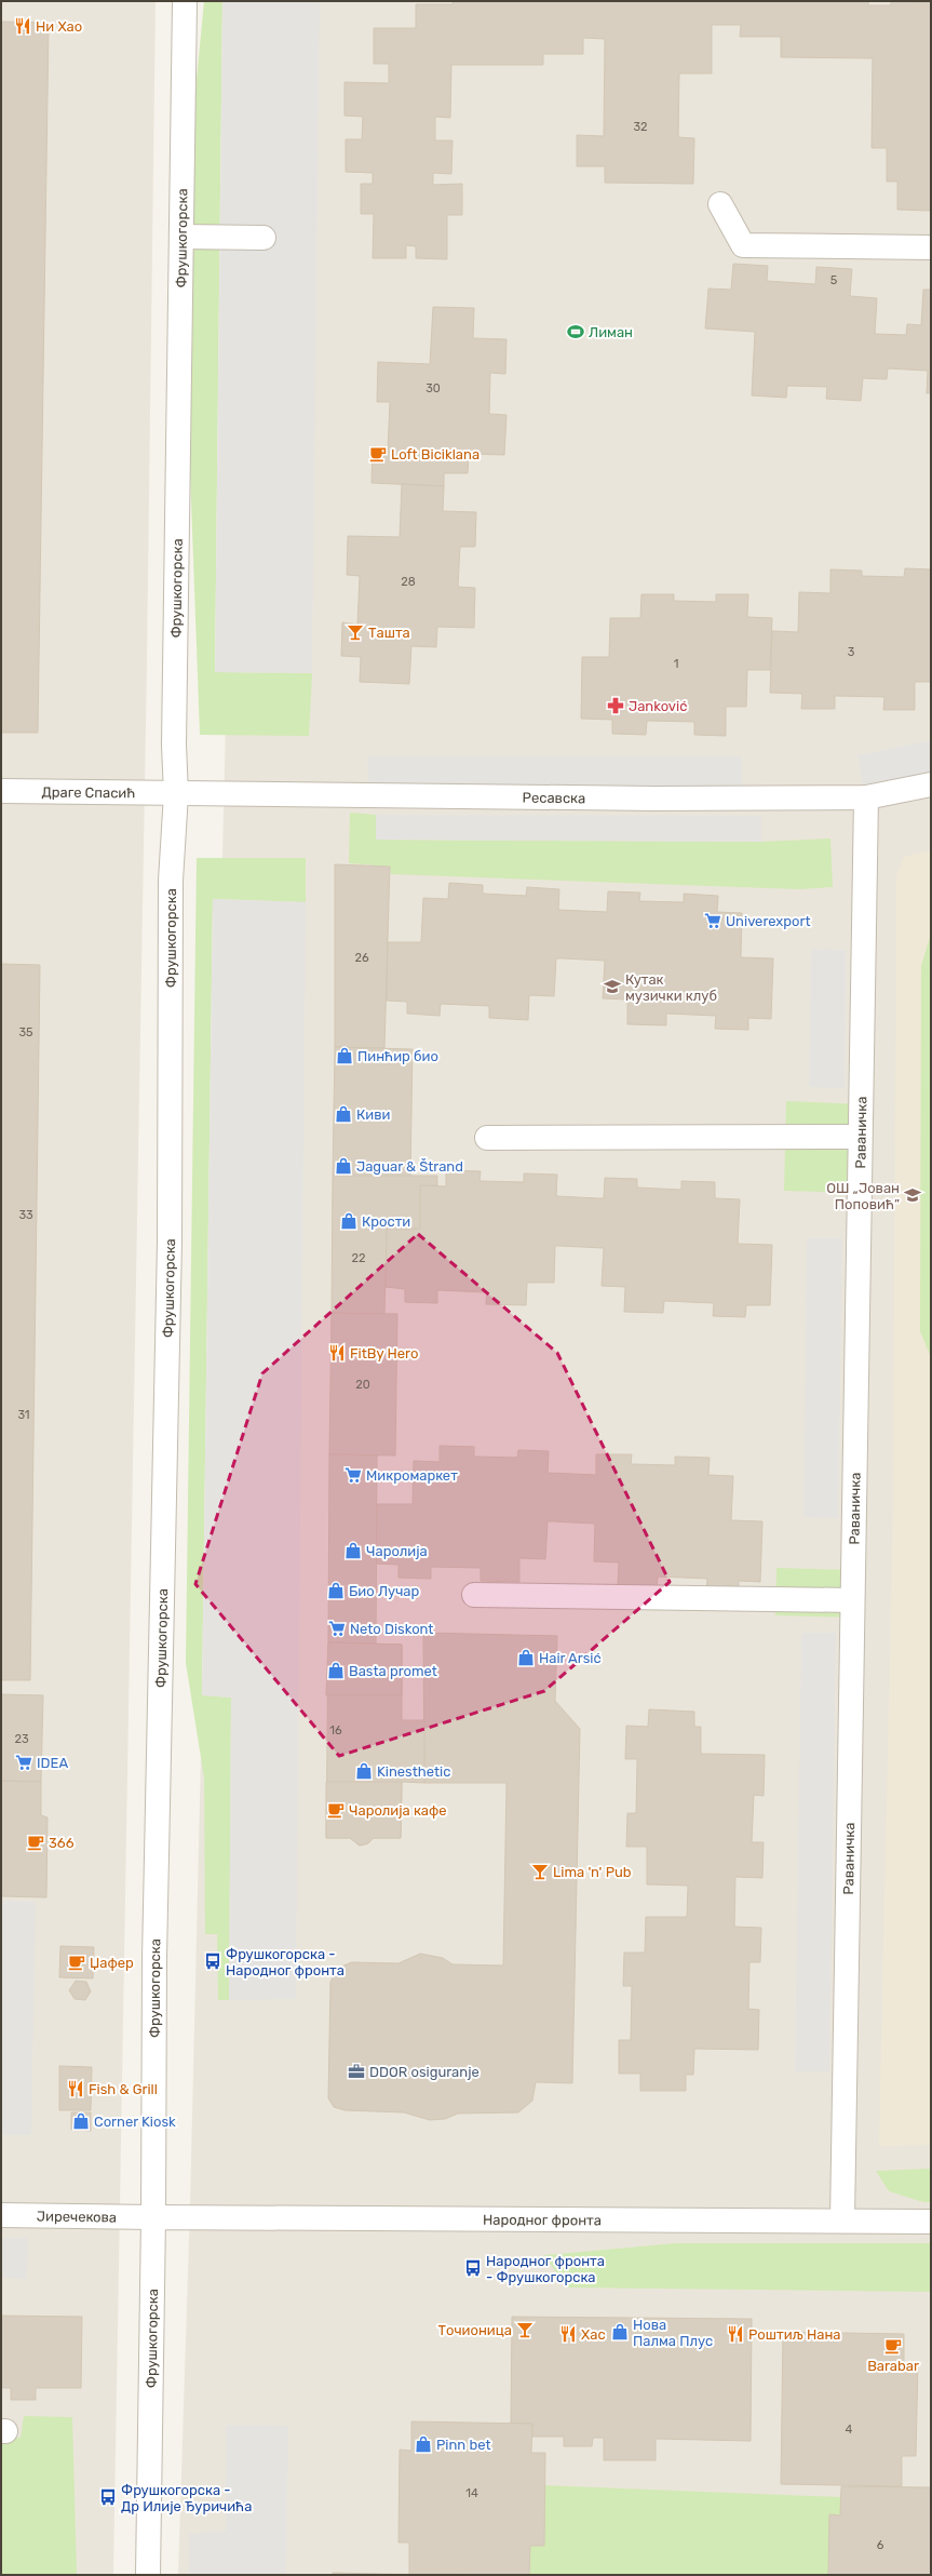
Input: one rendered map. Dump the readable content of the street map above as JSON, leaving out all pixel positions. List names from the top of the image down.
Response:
{
  "streets": {
    "street": [
      "Фрушкогорска",
      "Драге Спасић",
      "Ресавска",
      "Раваничка",
      "Јиречекова",
      "Народног фронта"
    ]
  },
  "crossings": [
    ["Фрушкогорска", "Драге Спасић"],
    ["Фрушкогорска", "Ресавска"],
    ["Фрушкогорска", "Јиречекова"],
    ["Фрушкогорска", "Народног фронта"],
    ["Драге Спасић", "Ресавска"],
    ["Ресавска", "Раваничка"],
    ["Раваничка", "Народног фронта"],
    ["Јиречекова", "Народног фронта"]
  ],
  "places": {
    "restaurant": [
      "Ни Хао",
      "FitBy Hero",
      "Fish & Grill",
      "Хас",
      "Роштиљ Нана"
    ],
    "sports": ["Лиман"],
    "cafe": [
      "Loft Biciklana",
      "Чаролија кафе",
      "366",
      "Џафер",
      "Barabar"
    ],
    "bar": ["Ташта", "Lima 'n' Pub", "Точионица"],
    "pharmacy": ["Janković"],
    "supermarket": [
      "Univerexport",
      "Микромаркет",
      "Neto Diskont",
      "IDEA"
    ],
    "school or university": ["Кутак музички клуб", "ОШ „Јован Поповић”"],
    "shop": [
      "Пинћир био",
      "Киви",
      "Jaguar & Štrand",
      "Крости",
      "Чаролија",
      "Био Лучар",
      "Hair Arsić",
      "Basta promet",
      "Kinesthetic",
      "Corner Kiosk",
      "Нова Палма Плус",
      "Pinn bet"
    ],
    "bus stop": ["Фрушкогорска - Народног фронта", "Народног фронта - Фрушкогорска", "Фрушкогорска - Др Илије Ђуричића"],
    "office": ["DDOR osiguranje"]
  },
  "house_numbers": [
    "32",
    "5",
    "30",
    "28",
    "3",
    "1",
    "26",
    "35",
    "33",
    "22",
    "20",
    "31",
    "16",
    "23",
    "4",
    "14",
    "6"
  ]
}
